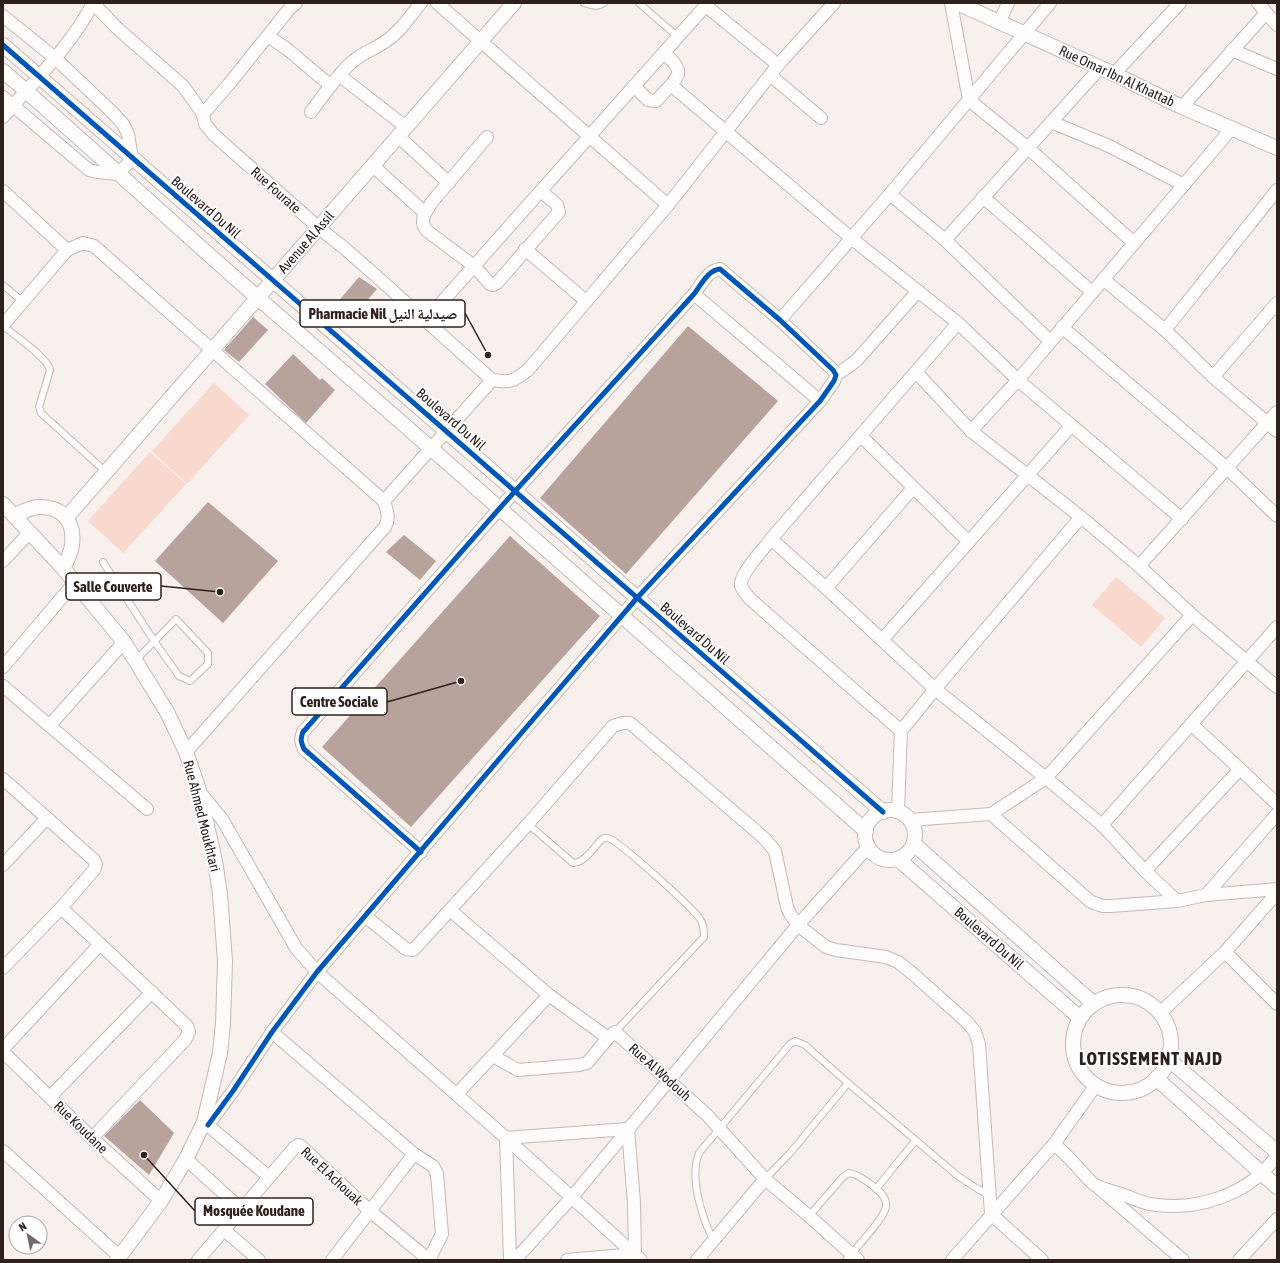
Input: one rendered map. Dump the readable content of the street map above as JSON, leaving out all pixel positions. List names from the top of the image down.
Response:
{
  "streets": {
    "street": [
      "Rue Omar Ibn Al Khattab",
      "Rue Fourate",
      "Boulevard Du Nil",
      "Avenue Al Assil",
      "Rue Ahmed Moukhtari",
      "Rue Al Wodouh",
      "Rue Koudane",
      "Rue El Achouak"
    ]
  },
  "crossings": [
    ["Rue Fourate", "Avenue Al Assil"],
    ["Boulevard Du Nil", "Avenue Al Assil"],
    ["Rue Ahmed Moukhtari", "Rue Koudane"]
  ],
  "districts": ["LOTISSEMENT NAJD"],
  "places": [
    "Pharmacie Nil صيدلية النيل",
    "Salle Couverte",
    "Centre Sociale",
    "Mosquée Koudane"
  ],
  "north": "top left"
}
